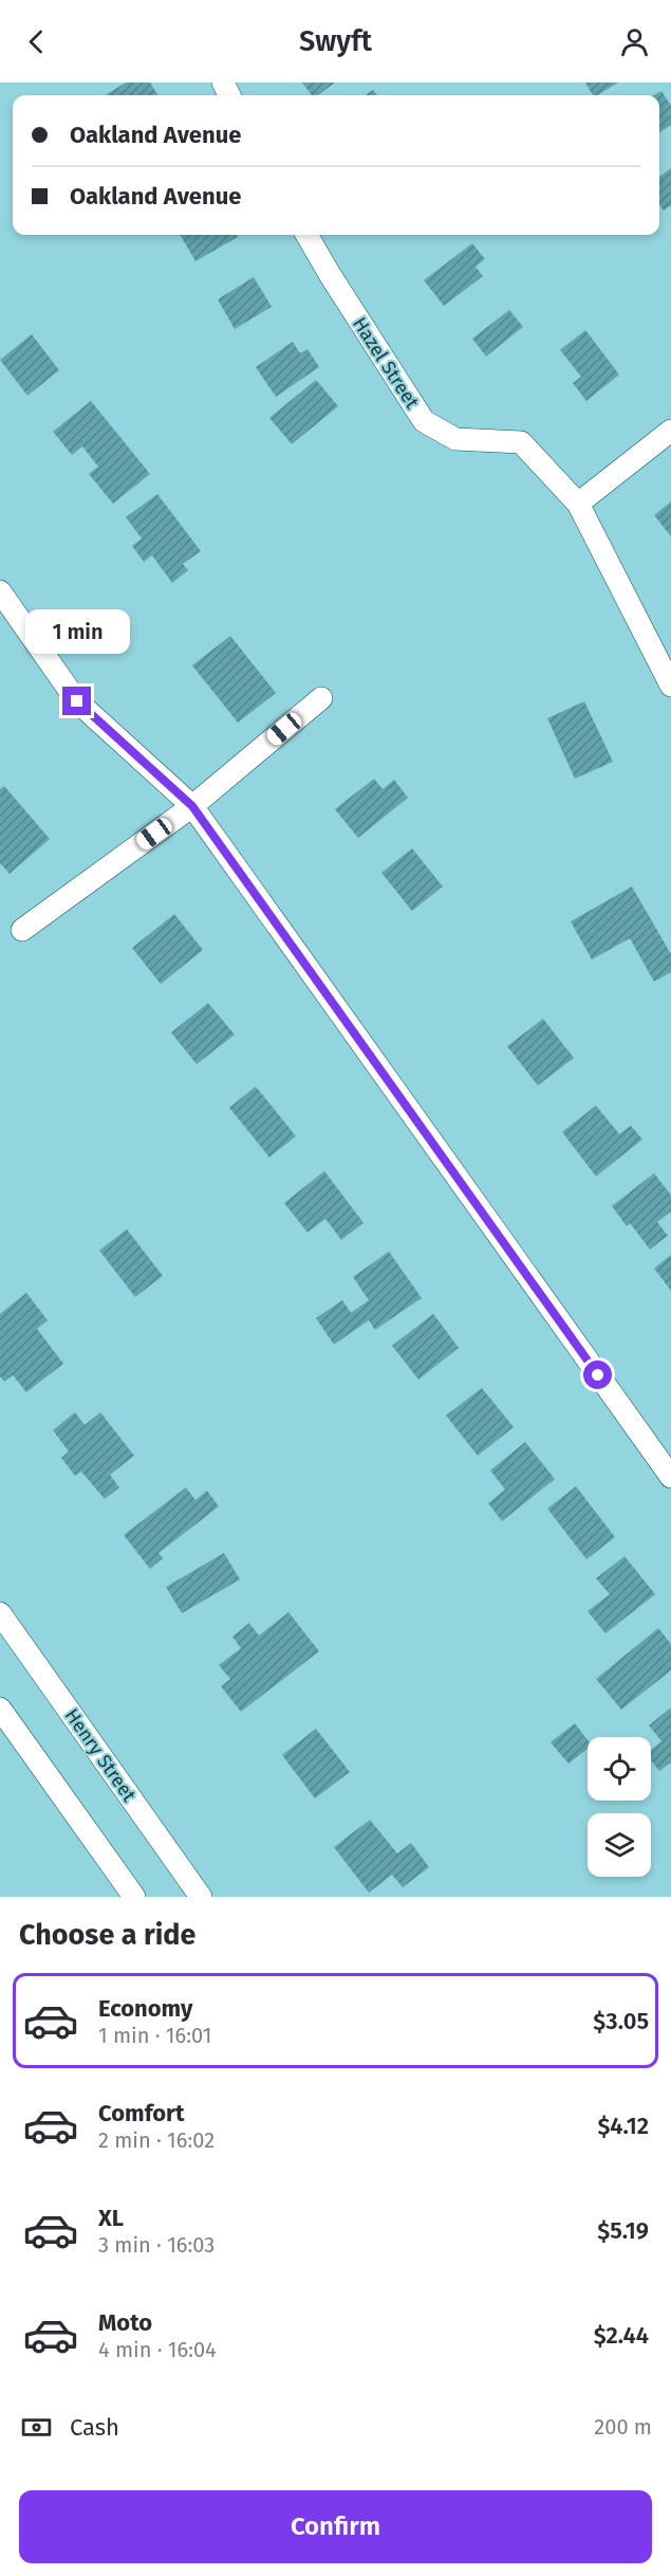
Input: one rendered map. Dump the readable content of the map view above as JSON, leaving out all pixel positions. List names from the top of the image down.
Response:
{
  "streets": {
    "street": ["Hazel Street", "Henry Street"]
  },
  "page": {
    "header": "Swyft",
    "banner": ["Oakland Avenue", "Oakland Avenue"],
    "bubble": "1 min",
    "heading": "Choose a ride",
    "list": [
      {
        "name": "Economy",
        "note": "1 min · 16:01",
        "value": "$3.05"
      },
      {
        "name": "Comfort",
        "note": "2 min · 16:02",
        "value": "$4.12"
      },
      {
        "name": "XL",
        "note": "3 min · 16:03",
        "value": "$5.19"
      },
      {
        "name": "Moto",
        "note": "4 min · 16:04",
        "value": "$2.44"
      }
    ],
    "pay": ["Cash", "200 m"],
    "buttons": "Confirm"
  }
}
